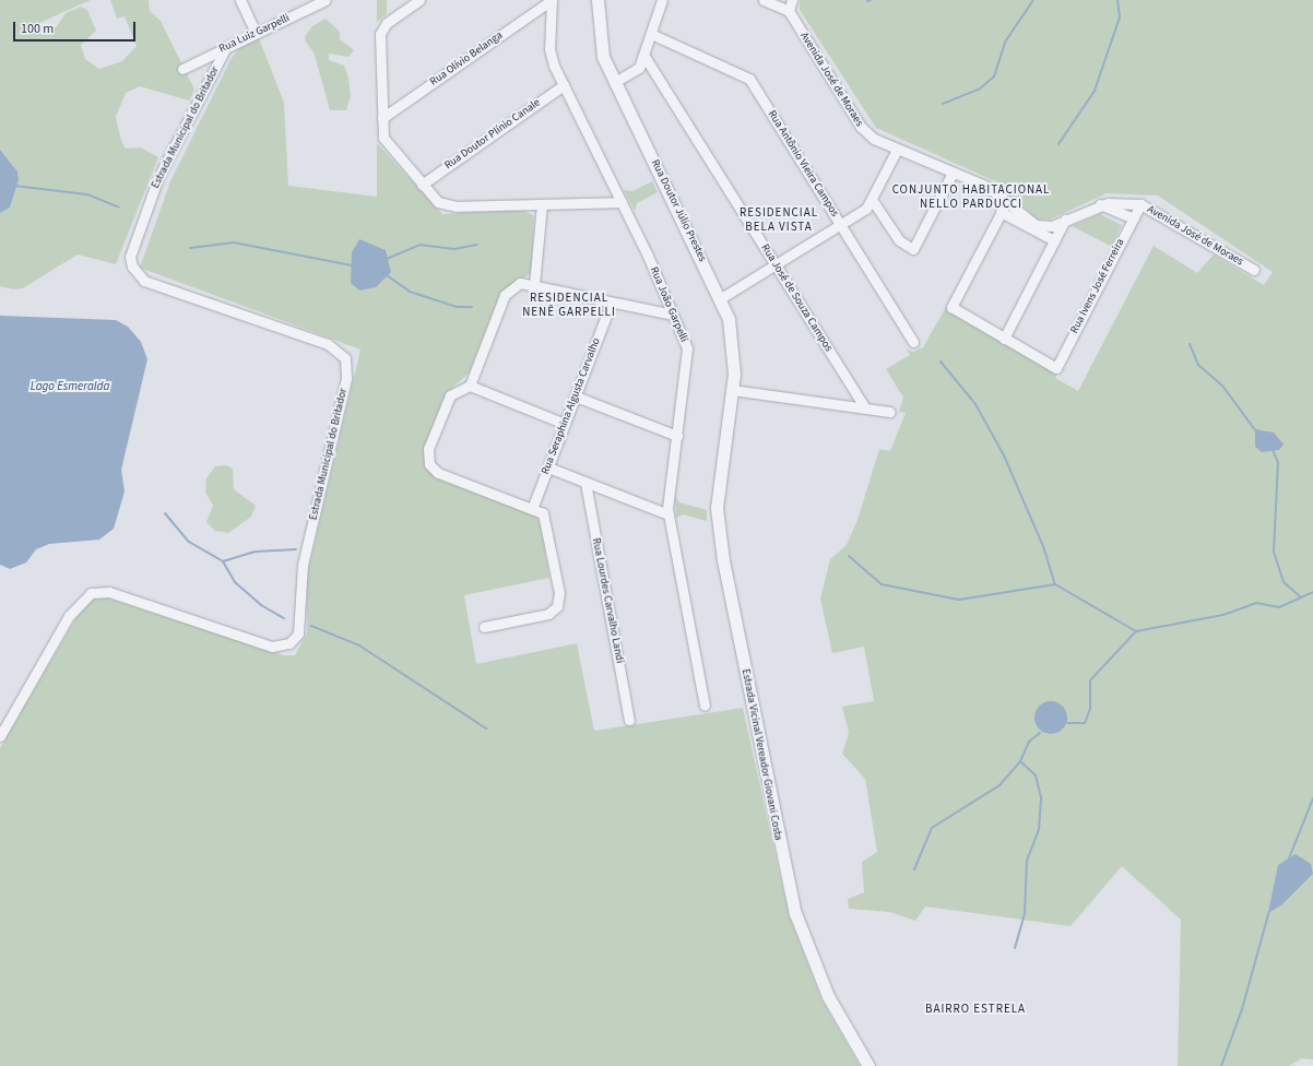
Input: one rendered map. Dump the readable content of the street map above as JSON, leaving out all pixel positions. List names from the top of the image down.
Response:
{
  "streets": {
    "street": [
      "Rua Luiz Garpelli",
      "Rua Olívio Belanga",
      "Avenida José de Moraes",
      "Estrada Municipal do Britador",
      "Rua Doutor Plínio Canale",
      "Rua Antônio Vieira Campos",
      "Rua Doutor Júlio Prestes",
      "Rua Ivens José Ferreira",
      "Rua José de Souza Campos",
      "Rua João Garpelli",
      "Rua Seraphina Algusta Carvalho",
      "Rua Lourdes Carvalho Landi",
      "Estrada Vicinal Vereador Giovani Costa"
    ]
  },
  "crossings": [
    ["Rua Luiz Garpelli", "Estrada Municipal do Britador"],
    ["Rua Olívio Belanga", "Rua João Garpelli"],
    ["Avenida José de Moraes", "Rua Ivens José Ferreira"],
    ["Rua Doutor Plínio Canale", "Rua João Garpelli"],
    ["Rua Doutor Júlio Prestes", "Estrada Vicinal Vereador Giovani Costa"]
  ],
  "districts": [
    "CONJUNTO HABITACIONAL NELLO PARDUCCI",
    "RESIDENCIAL BELA VISTA",
    "RESIDENCIAL NENÊ GARPELLI",
    "BAIRRO ESTRELA"
  ],
  "water": ["Lago Esmeralda"],
  "scale_bar": "100 m"
}
